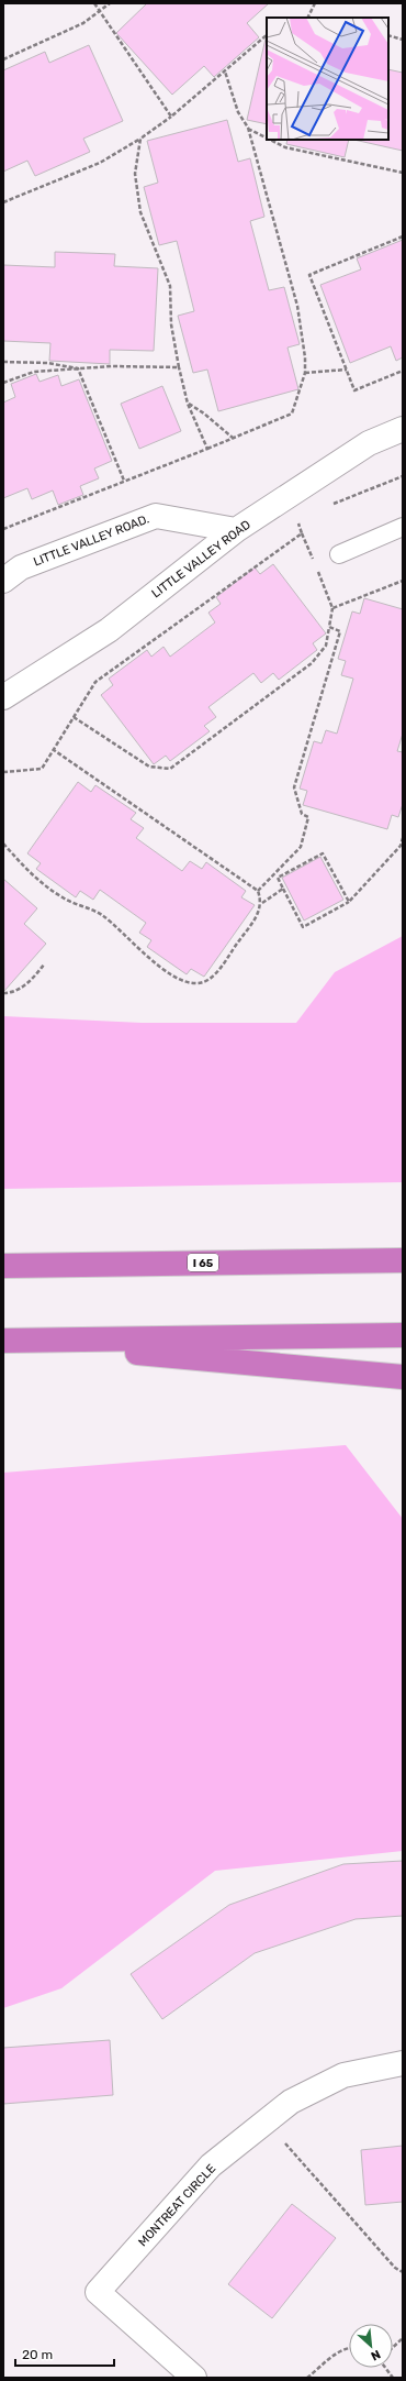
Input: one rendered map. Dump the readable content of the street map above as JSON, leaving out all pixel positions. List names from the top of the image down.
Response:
{
  "streets": {
    "highway": ["I 65"],
    "street": ["LITTLE VALLEY ROAD.", "LITTLE VALLEY ROAD", "MONTREAT CIRCLE"]
  },
  "crossings": [
    ["LITTLE VALLEY ROAD.", "LITTLE VALLEY ROAD"]
  ],
  "scale_bar": "20 m",
  "north": "bottom right"
}
